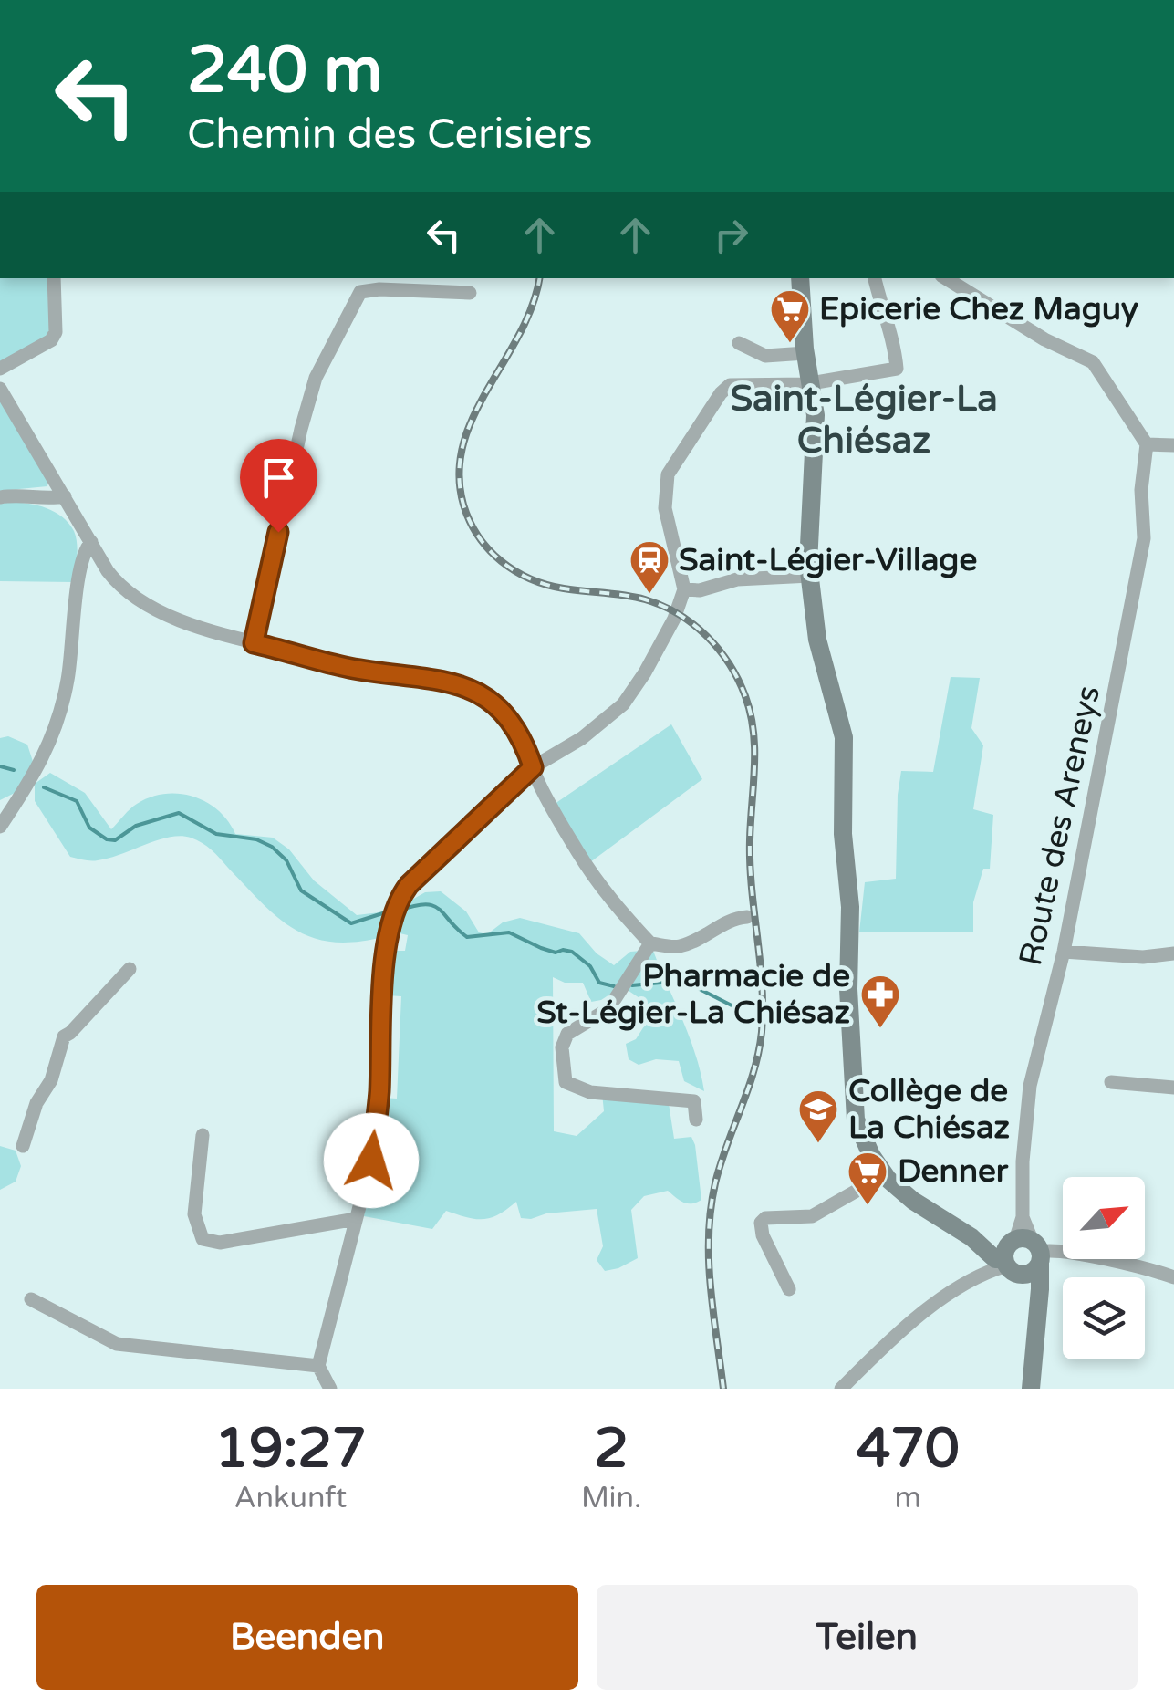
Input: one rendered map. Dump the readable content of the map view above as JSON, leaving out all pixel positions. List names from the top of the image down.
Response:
{
  "streets": {
    "street": ["Route des Areneys"]
  },
  "districts": ["Saint-Légier-La Chiésaz"],
  "places": {
    "supermarket": ["Epicerie Chez Maguy", "Denner"],
    "station": ["Saint-Légier-Village"],
    "pharmacy": ["Pharmacie de St-Légier-La Chiésaz"],
    "school or university": ["Collège de La Chiésaz"]
  },
  "north": "top right",
  "page": {
    "turn": ["240 m", "Chemin des Cerisiers"],
    "eta": [
      "19:27",
      "Ankunft",
      "2",
      "Min.",
      "470",
      "m"
    ],
    "buttons": ["Beenden", "Teilen"]
  }
}
